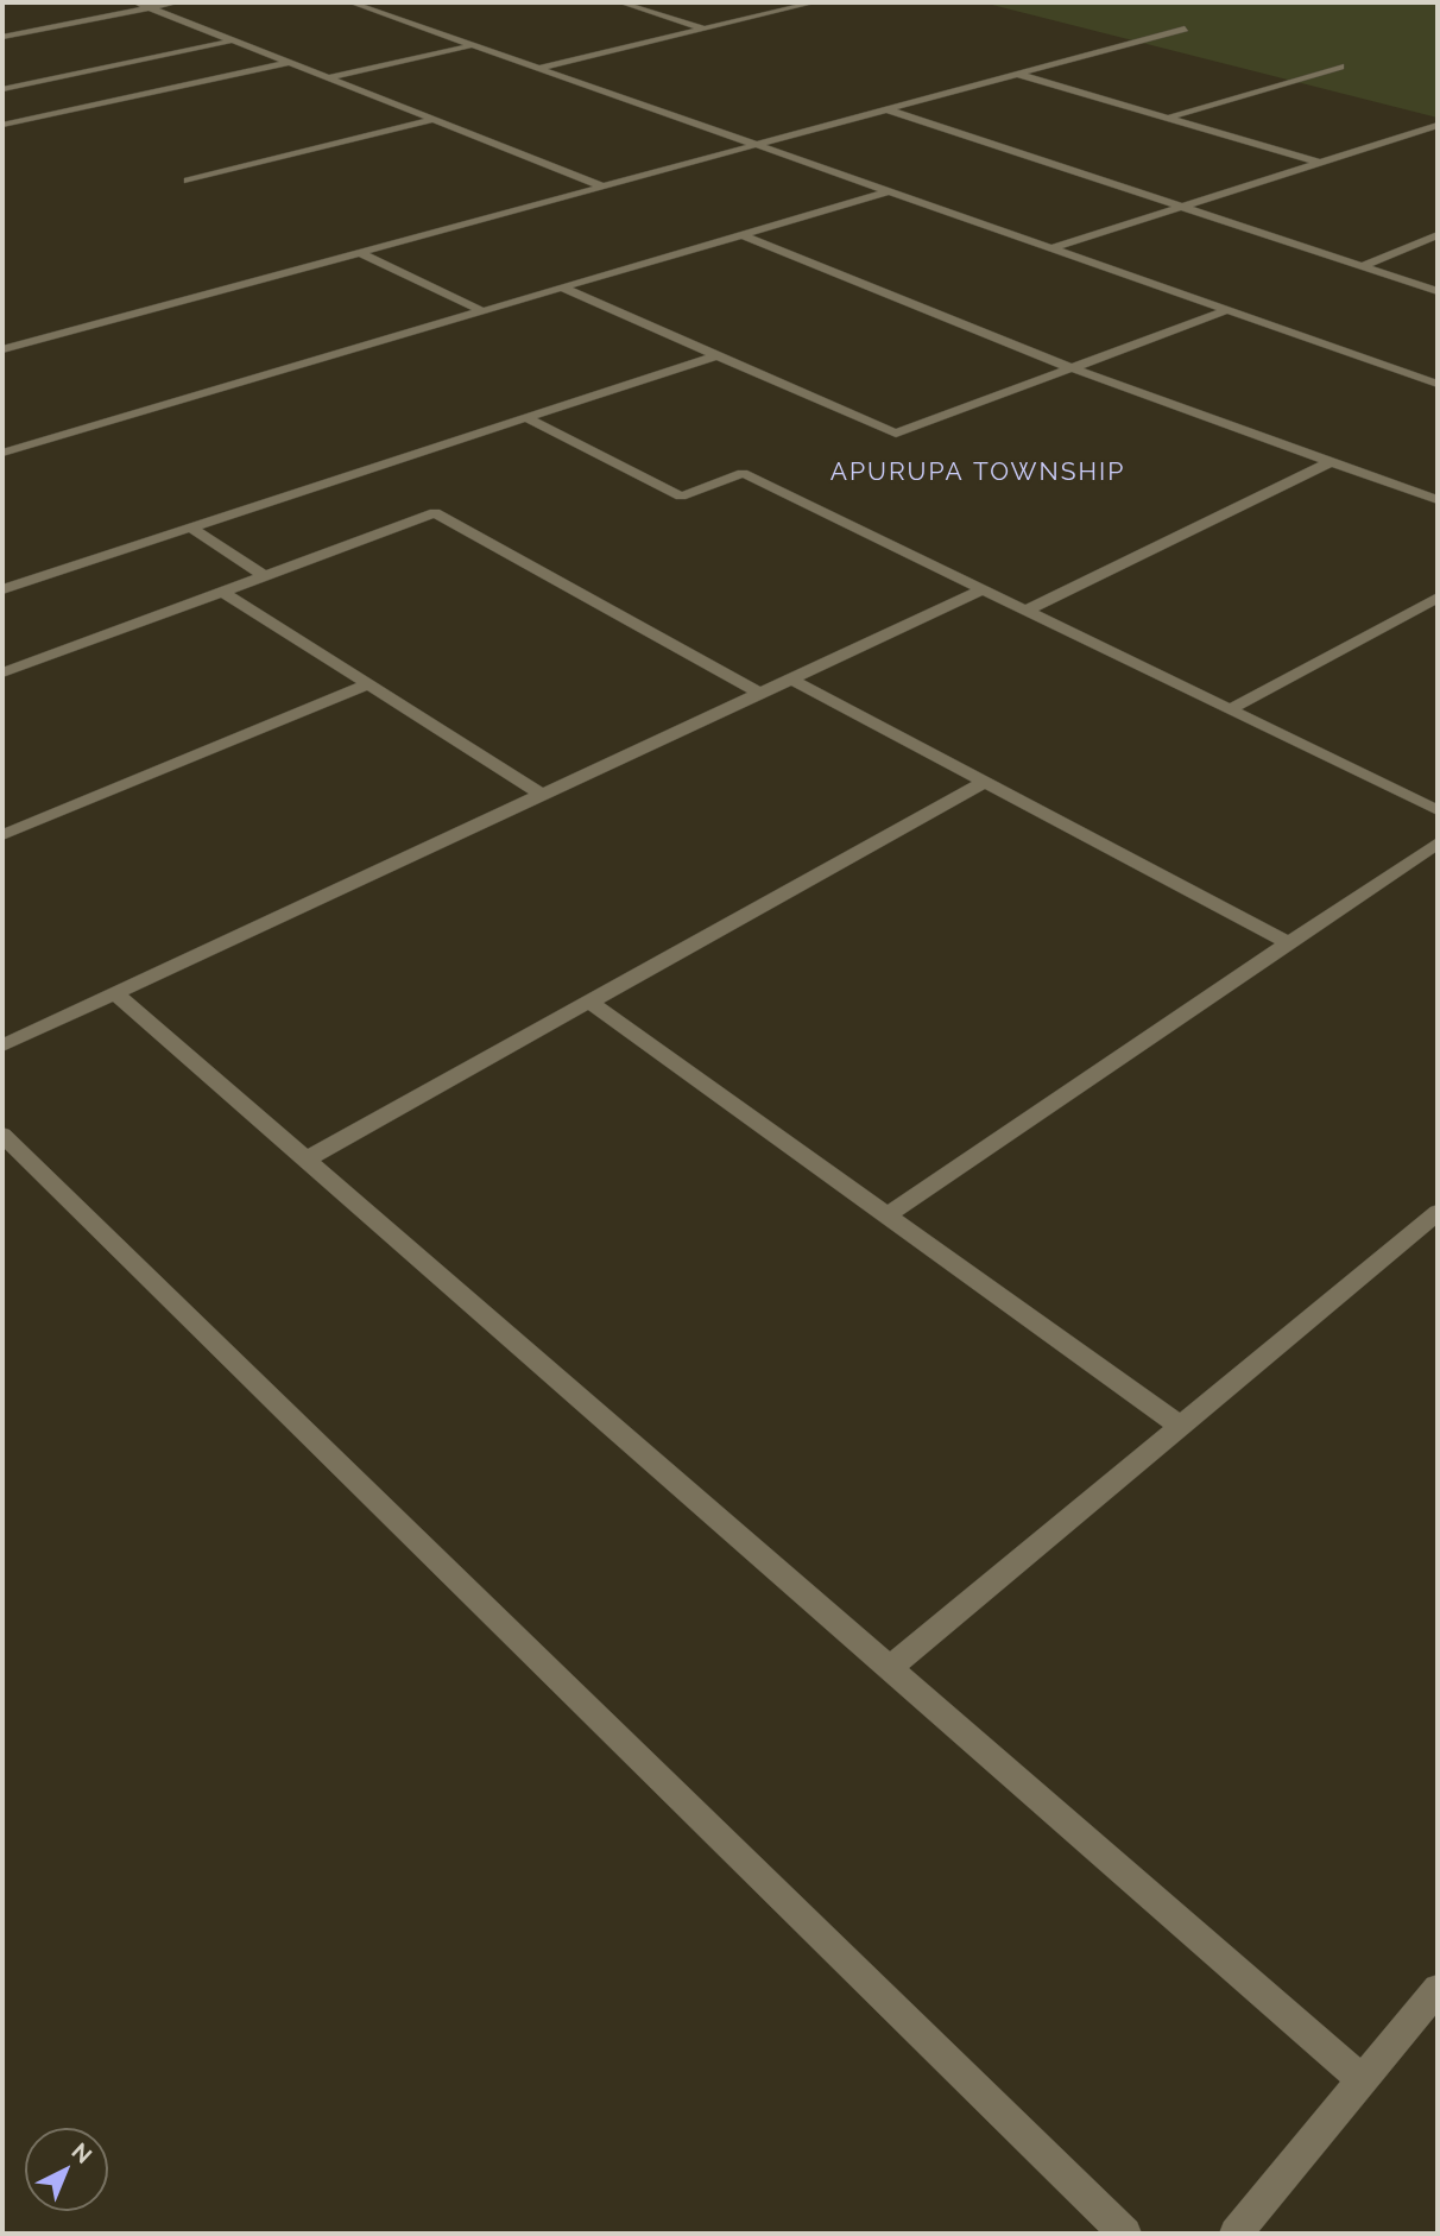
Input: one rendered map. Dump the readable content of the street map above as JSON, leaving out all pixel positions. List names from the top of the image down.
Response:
{
  "districts": ["APURUPA TOWNSHIP"],
  "north": "top right"
}
